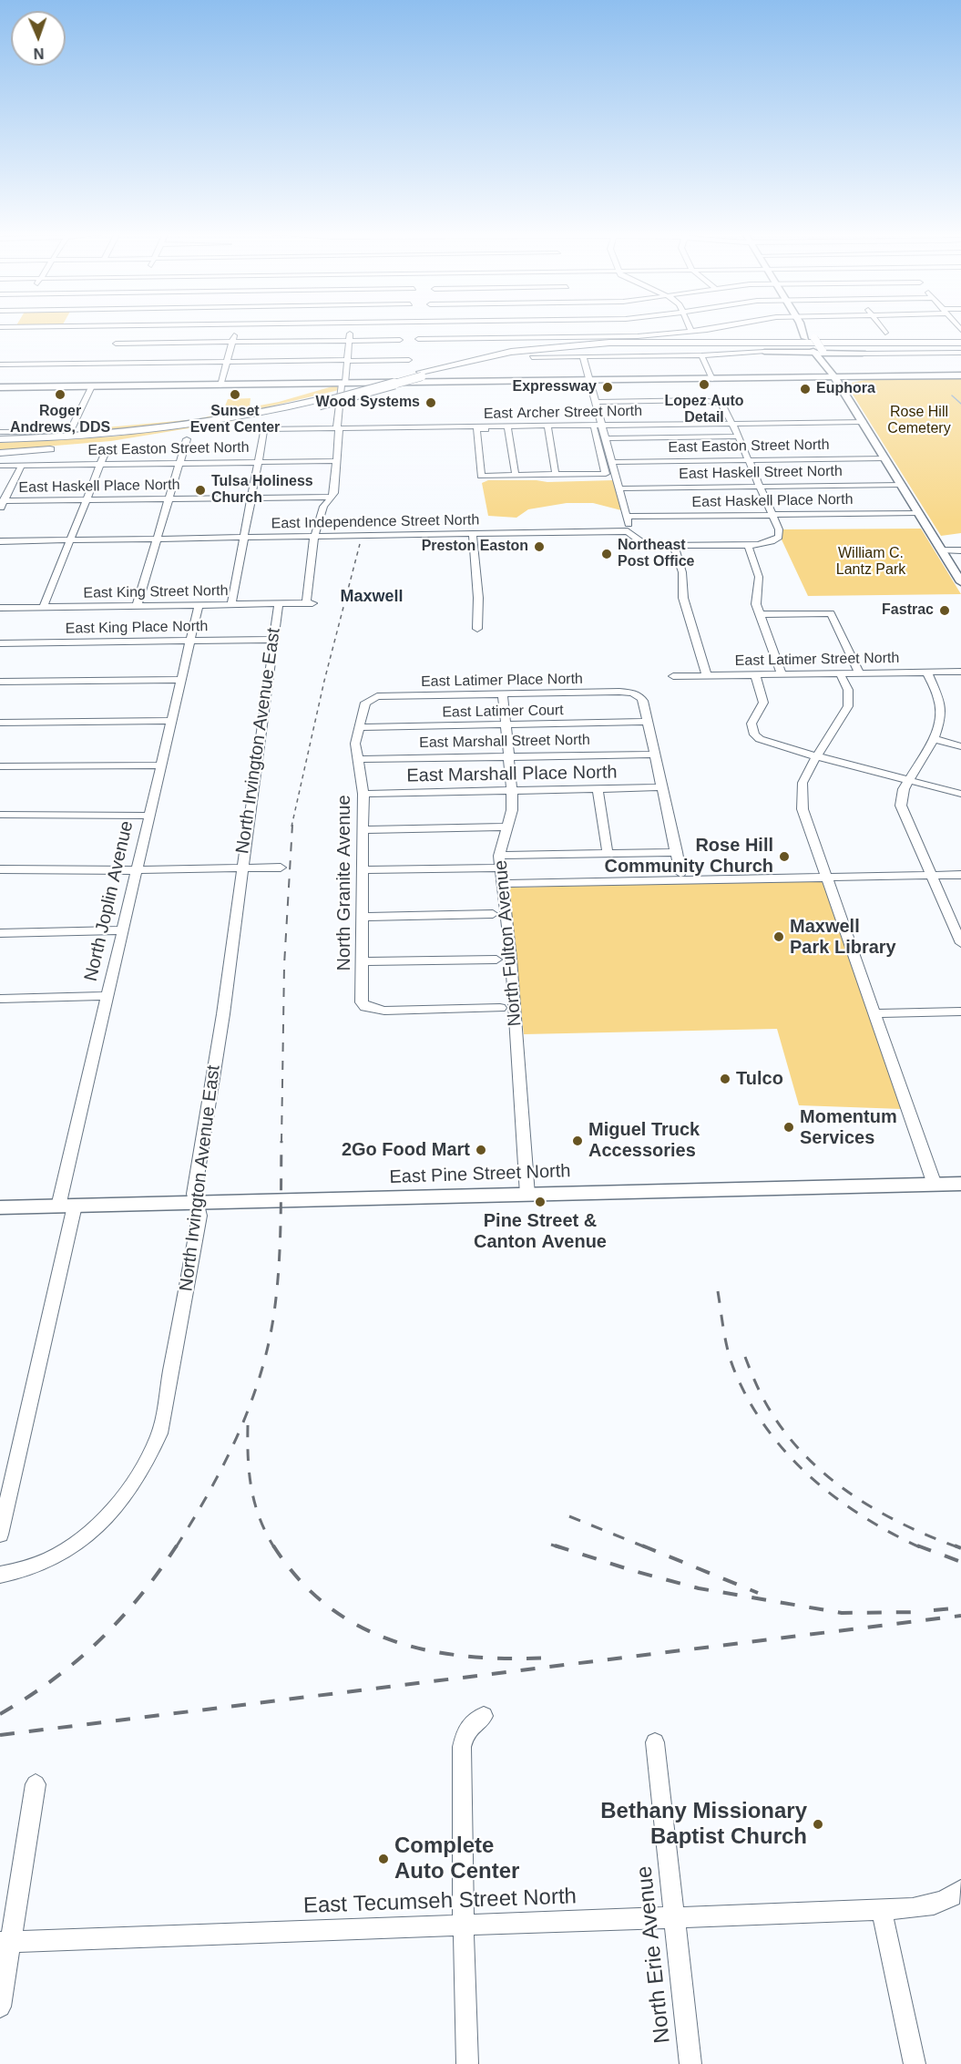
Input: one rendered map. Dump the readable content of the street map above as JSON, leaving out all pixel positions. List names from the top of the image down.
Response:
{
  "streets": {
    "main road": ["East Pine Street North"],
    "street": [
      "East Archer Street North",
      "East Easton Street North",
      "East Haskell Street North",
      "East Haskell Place North",
      "East Independence Street North",
      "East King Street North",
      "East King Place North",
      "East Latimer Street North",
      "East Latimer Place North",
      "East Latimer Court",
      "North Irvington Avenue East",
      "East Marshall Street North",
      "East Marshall Place North",
      "North Granite Avenue",
      "North Joplin Avenue",
      "North Fulton Avenue",
      "East Tecumseh Street North",
      "North Erie Avenue"
    ]
  },
  "crossings": [
    ["East Archer Street North", "East Easton Street North"],
    ["East Haskell Place North", "East Independence Street North"],
    ["East Independence Street North", "East King Street North"],
    ["East King Street North", "North Irvington Avenue East"],
    ["East King Street North", "North Joplin Avenue"],
    ["East King Place North", "North Irvington Avenue East"],
    ["East King Place North", "North Joplin Avenue"],
    ["East Latimer Place North", "East Latimer Court"],
    ["East Latimer Place North", "North Granite Avenue"],
    ["East Latimer Place North", "North Fulton Avenue"],
    ["East Latimer Court", "North Granite Avenue"],
    ["East Latimer Court", "North Fulton Avenue"],
    ["North Irvington Avenue East", "East Pine Street North"],
    ["East Marshall Street North", "North Granite Avenue"],
    ["East Marshall Street North", "North Fulton Avenue"],
    ["East Marshall Place North", "North Granite Avenue"],
    ["East Marshall Place North", "North Fulton Avenue"],
    ["North Joplin Avenue", "East Pine Street North"],
    ["North Fulton Avenue", "East Pine Street North"],
    ["East Tecumseh Street North", "North Erie Avenue"]
  ],
  "districts": ["Maxwell"],
  "parks": ["Rose Hill Cemetery", "William C. Lantz Park"],
  "places": [
    "Lopez Auto Detail",
    "Expressway",
    "Euphora",
    "Roger Andrews, DDS",
    "Sunset Event Center",
    "Wood Systems",
    "Tulsa Holiness Church",
    "Preston Easton",
    "Northeast Post Office",
    "Fastrac",
    "Rose Hill Community Church",
    "Maxwell Park Library",
    "Tulco",
    "Momentum Services",
    "Miguel Truck Accessories",
    "2Go Food Mart",
    "Pine Street & Canton Avenue",
    "Bethany Missionary Baptist Church",
    "Complete Auto Center"
  ],
  "north": "bottom"
}
